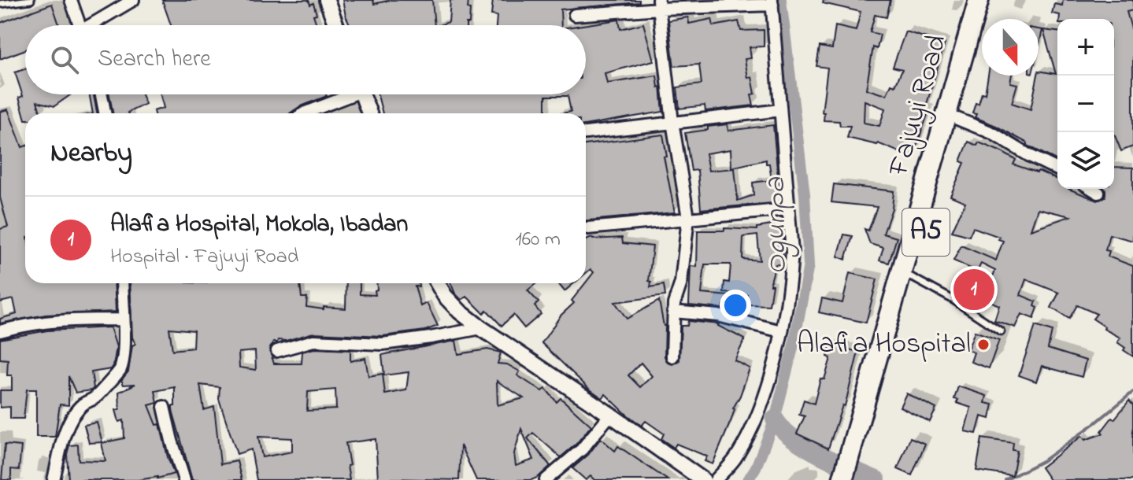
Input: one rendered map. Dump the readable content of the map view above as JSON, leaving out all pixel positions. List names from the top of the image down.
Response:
{
  "streets": {
    "highway": ["Fajuyi Road", "A5"]
  },
  "water": ["Ogunpa"],
  "places": ["Alafia Hospital"],
  "north": "bottom",
  "page": {
    "map_buttons": ["+", "−"],
    "search": "Search here",
    "heading": "Nearby",
    "list": [
      {
        "mark": "1",
        "name": "Alafia Hospital, Mokola, Ibadan",
        "note": "Hospital · Fajuyi Road",
        "value": "160 m"
      }
    ],
    "pins": "1"
  }
}
